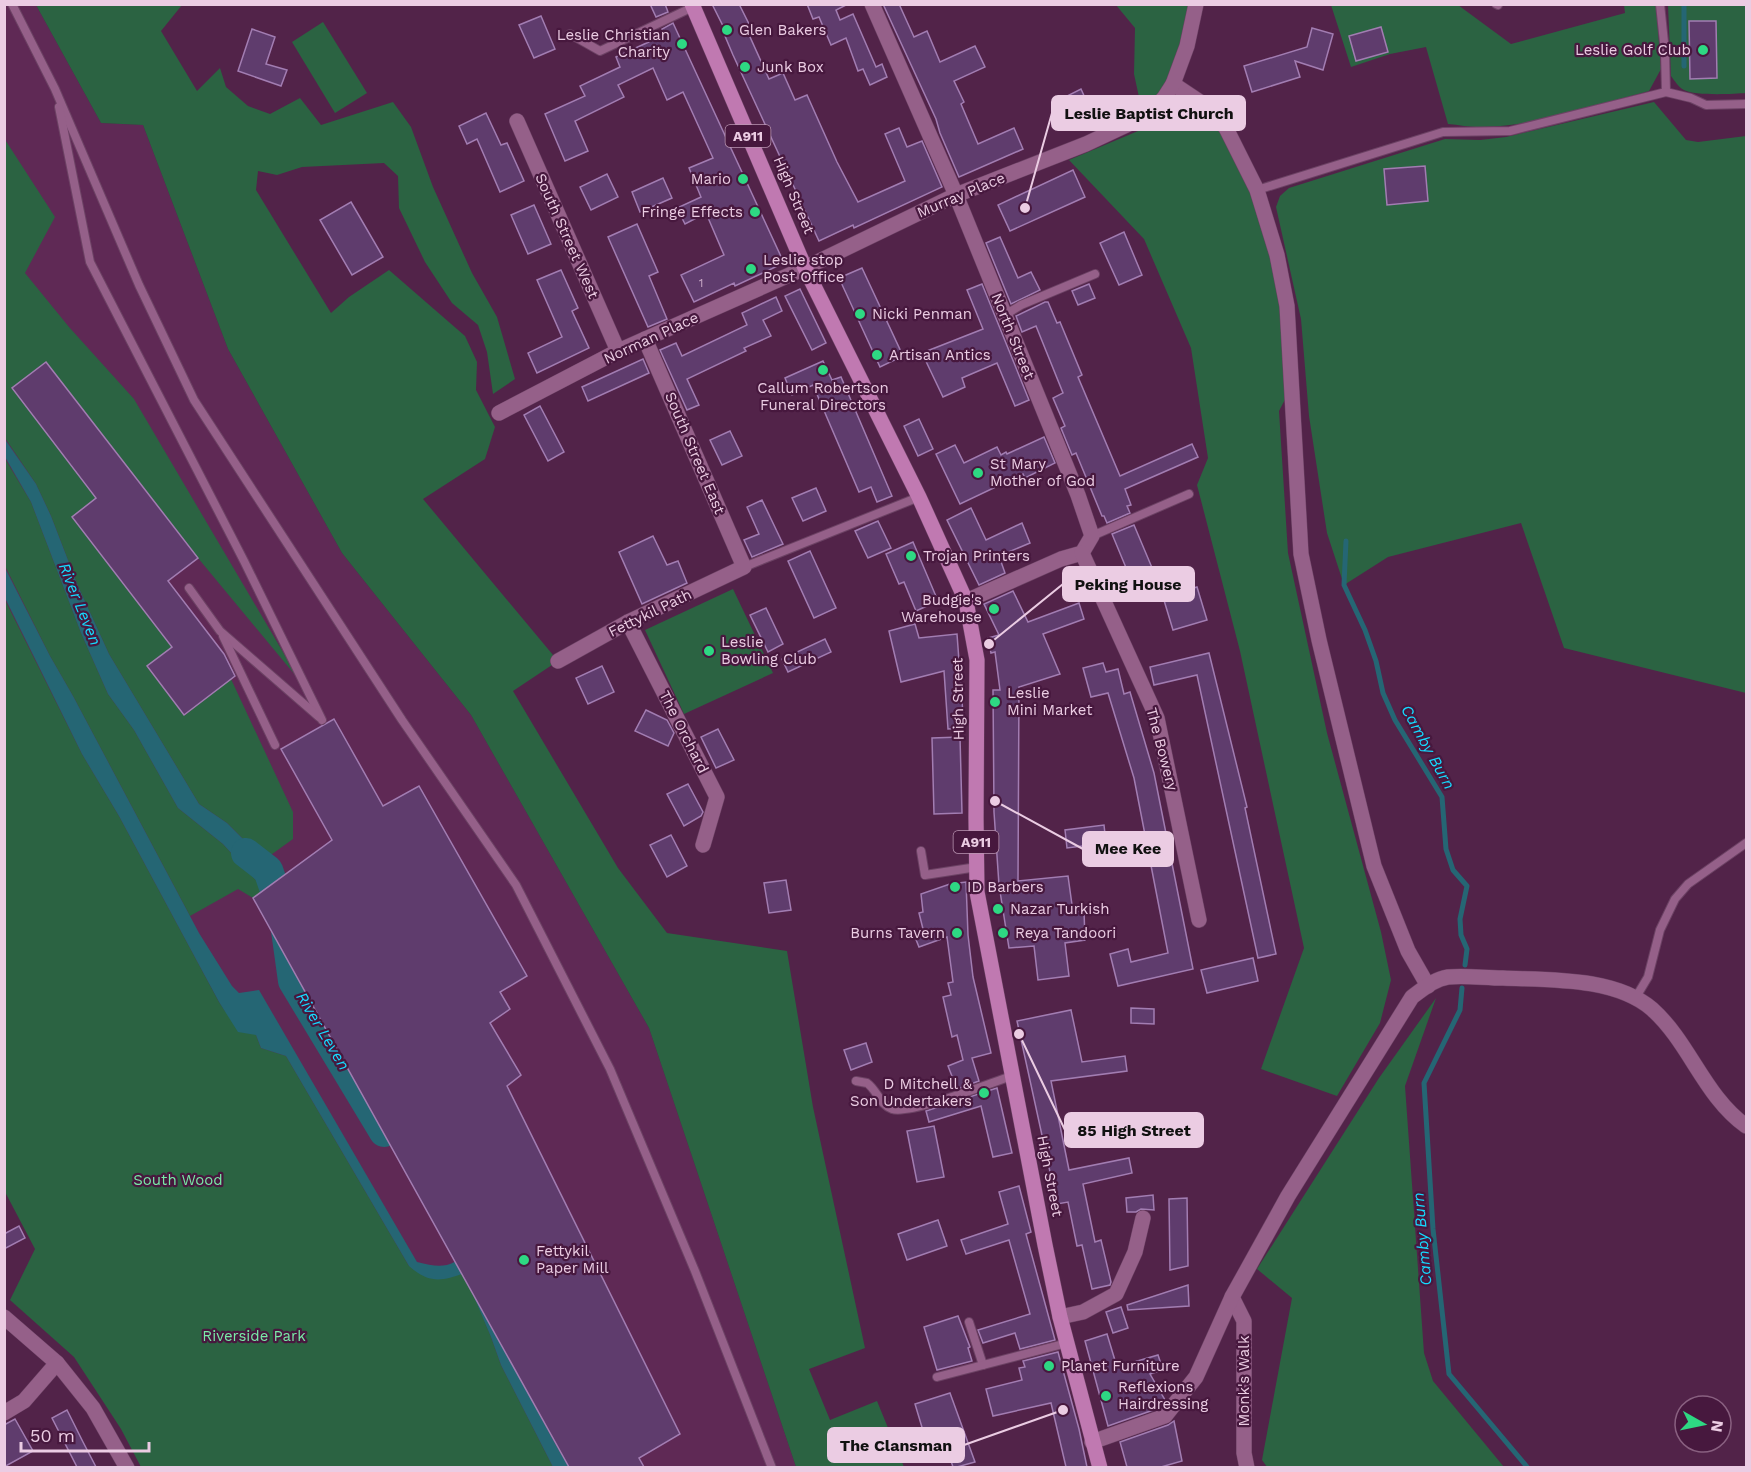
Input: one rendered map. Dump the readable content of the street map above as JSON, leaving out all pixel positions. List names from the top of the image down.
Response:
{
  "streets": {
    "main road": ["A911", "High Street"],
    "street": [
      "Murray Place",
      "South Street West",
      "North Street",
      "Norman Place",
      "South Street East",
      "Fettykil Path",
      "The Orchard",
      "The Bowery",
      "Monk's Walk"
    ]
  },
  "crossings": [
    ["A911", "High Street"],
    ["High Street", "Murray Place"],
    ["High Street", "Norman Place"],
    ["Murray Place", "North Street"],
    ["Murray Place", "Norman Place"],
    ["South Street West", "Norman Place"],
    ["Norman Place", "South Street East"],
    ["South Street East", "Fettykil Path"],
    ["Fettykil Path", "The Orchard"]
  ],
  "water": ["River Leven", "Camby Burn"],
  "parks": ["South Wood", "Riverside Park"],
  "places": [
    "Glen Bakers",
    "Leslie Christian Charity",
    "Leslie Golf Club",
    "Junk Box",
    "Mario",
    "Leslie Baptist Church",
    "Fringe Effects",
    "Leslie stop Post Office",
    "Nicki Penman",
    "Artisan Antics",
    "Callum Robertson Funeral Directors",
    "St Mary Mother of God",
    "Trojan Printers",
    "Budgie's Warehouse",
    "Peking House",
    "Leslie Bowling Club",
    "Leslie Mini Market",
    "Mee Kee",
    "ID Barbers",
    "Nazar Turkish",
    "Burns Tavern",
    "Reya Tandoori",
    "85 High Street",
    "D Mitchell & Son Undertakers",
    "Fettykil Paper Mill",
    "Planet Furniture",
    "Reflexions Hairdressing",
    "The Clansman"
  ],
  "house_numbers": ["1"],
  "scale_bar": "50 m",
  "north": "right"
}
